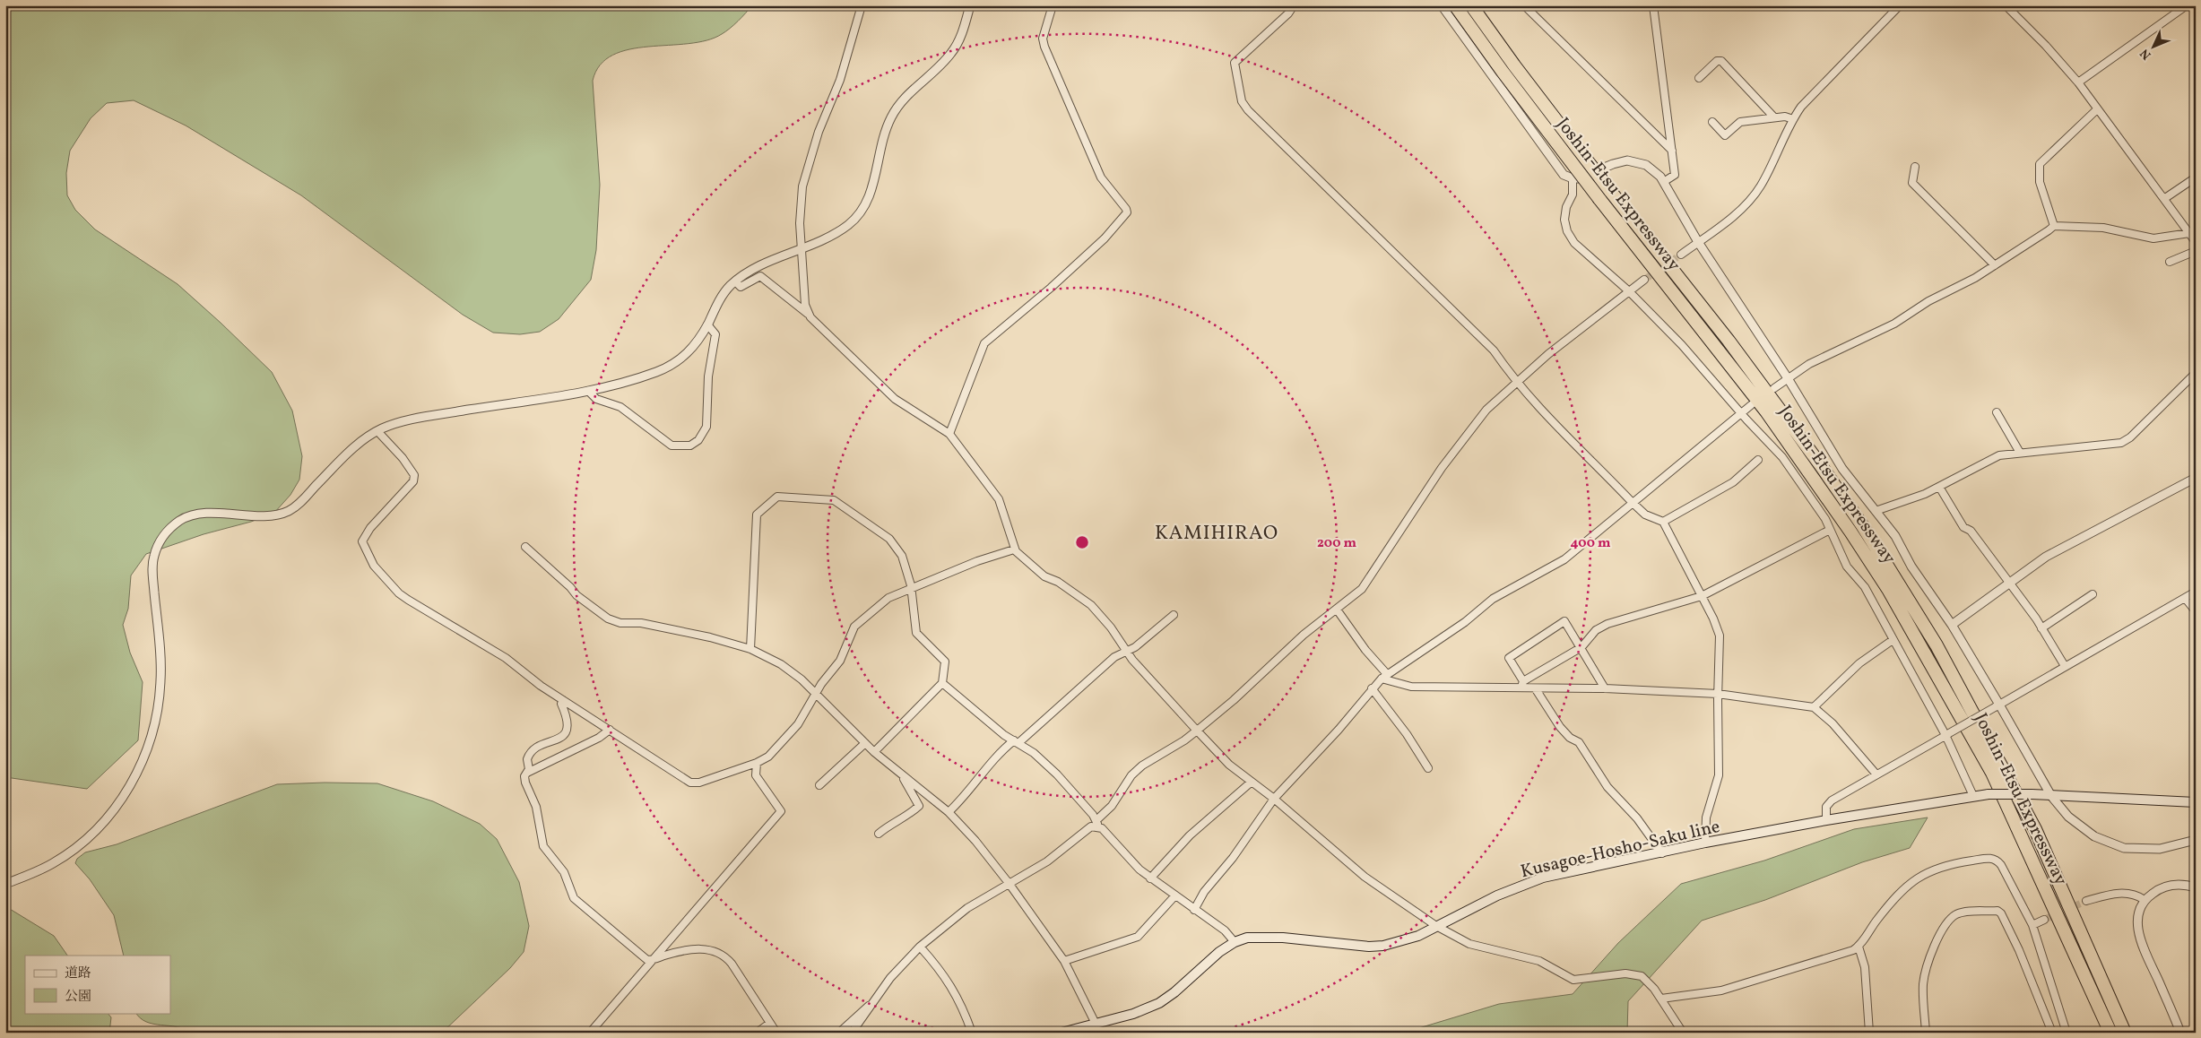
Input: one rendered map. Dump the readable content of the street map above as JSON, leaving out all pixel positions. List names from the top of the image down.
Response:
{
  "streets": {
    "highway": ["Joshin-Etsu Expressway"],
    "main road": ["Kusagoe-Hosho-Saku line"]
  },
  "districts": ["KAMIHIRAO"],
  "legend": ["道路", "公園"],
  "north": "bottom left",
  "rings": ["200 m", "400 m"]
}
